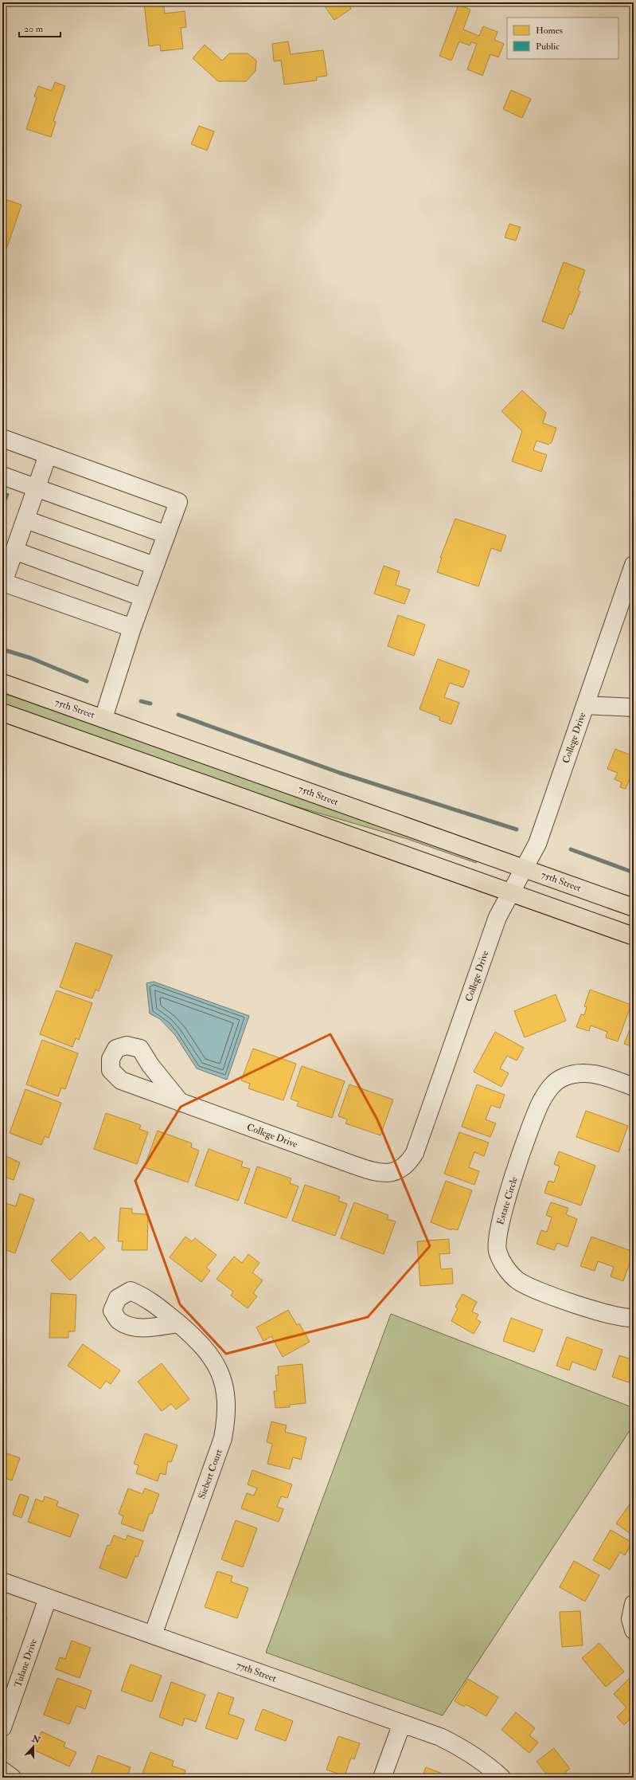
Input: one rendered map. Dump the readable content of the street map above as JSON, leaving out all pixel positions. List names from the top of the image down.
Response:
{
  "streets": {
    "main road": ["75th Street"],
    "street": [
      "College Drive",
      "Estate Circle",
      "Siebert Court",
      "Tulane Drive",
      "77th Street"
    ]
  },
  "crossings": [
    ["75th Street", "College Drive"],
    ["Siebert Court", "77th Street"],
    ["Tulane Drive", "77th Street"]
  ],
  "legend": ["Homes", "Public"],
  "scale_bar": "20 m",
  "north": "top"
}
